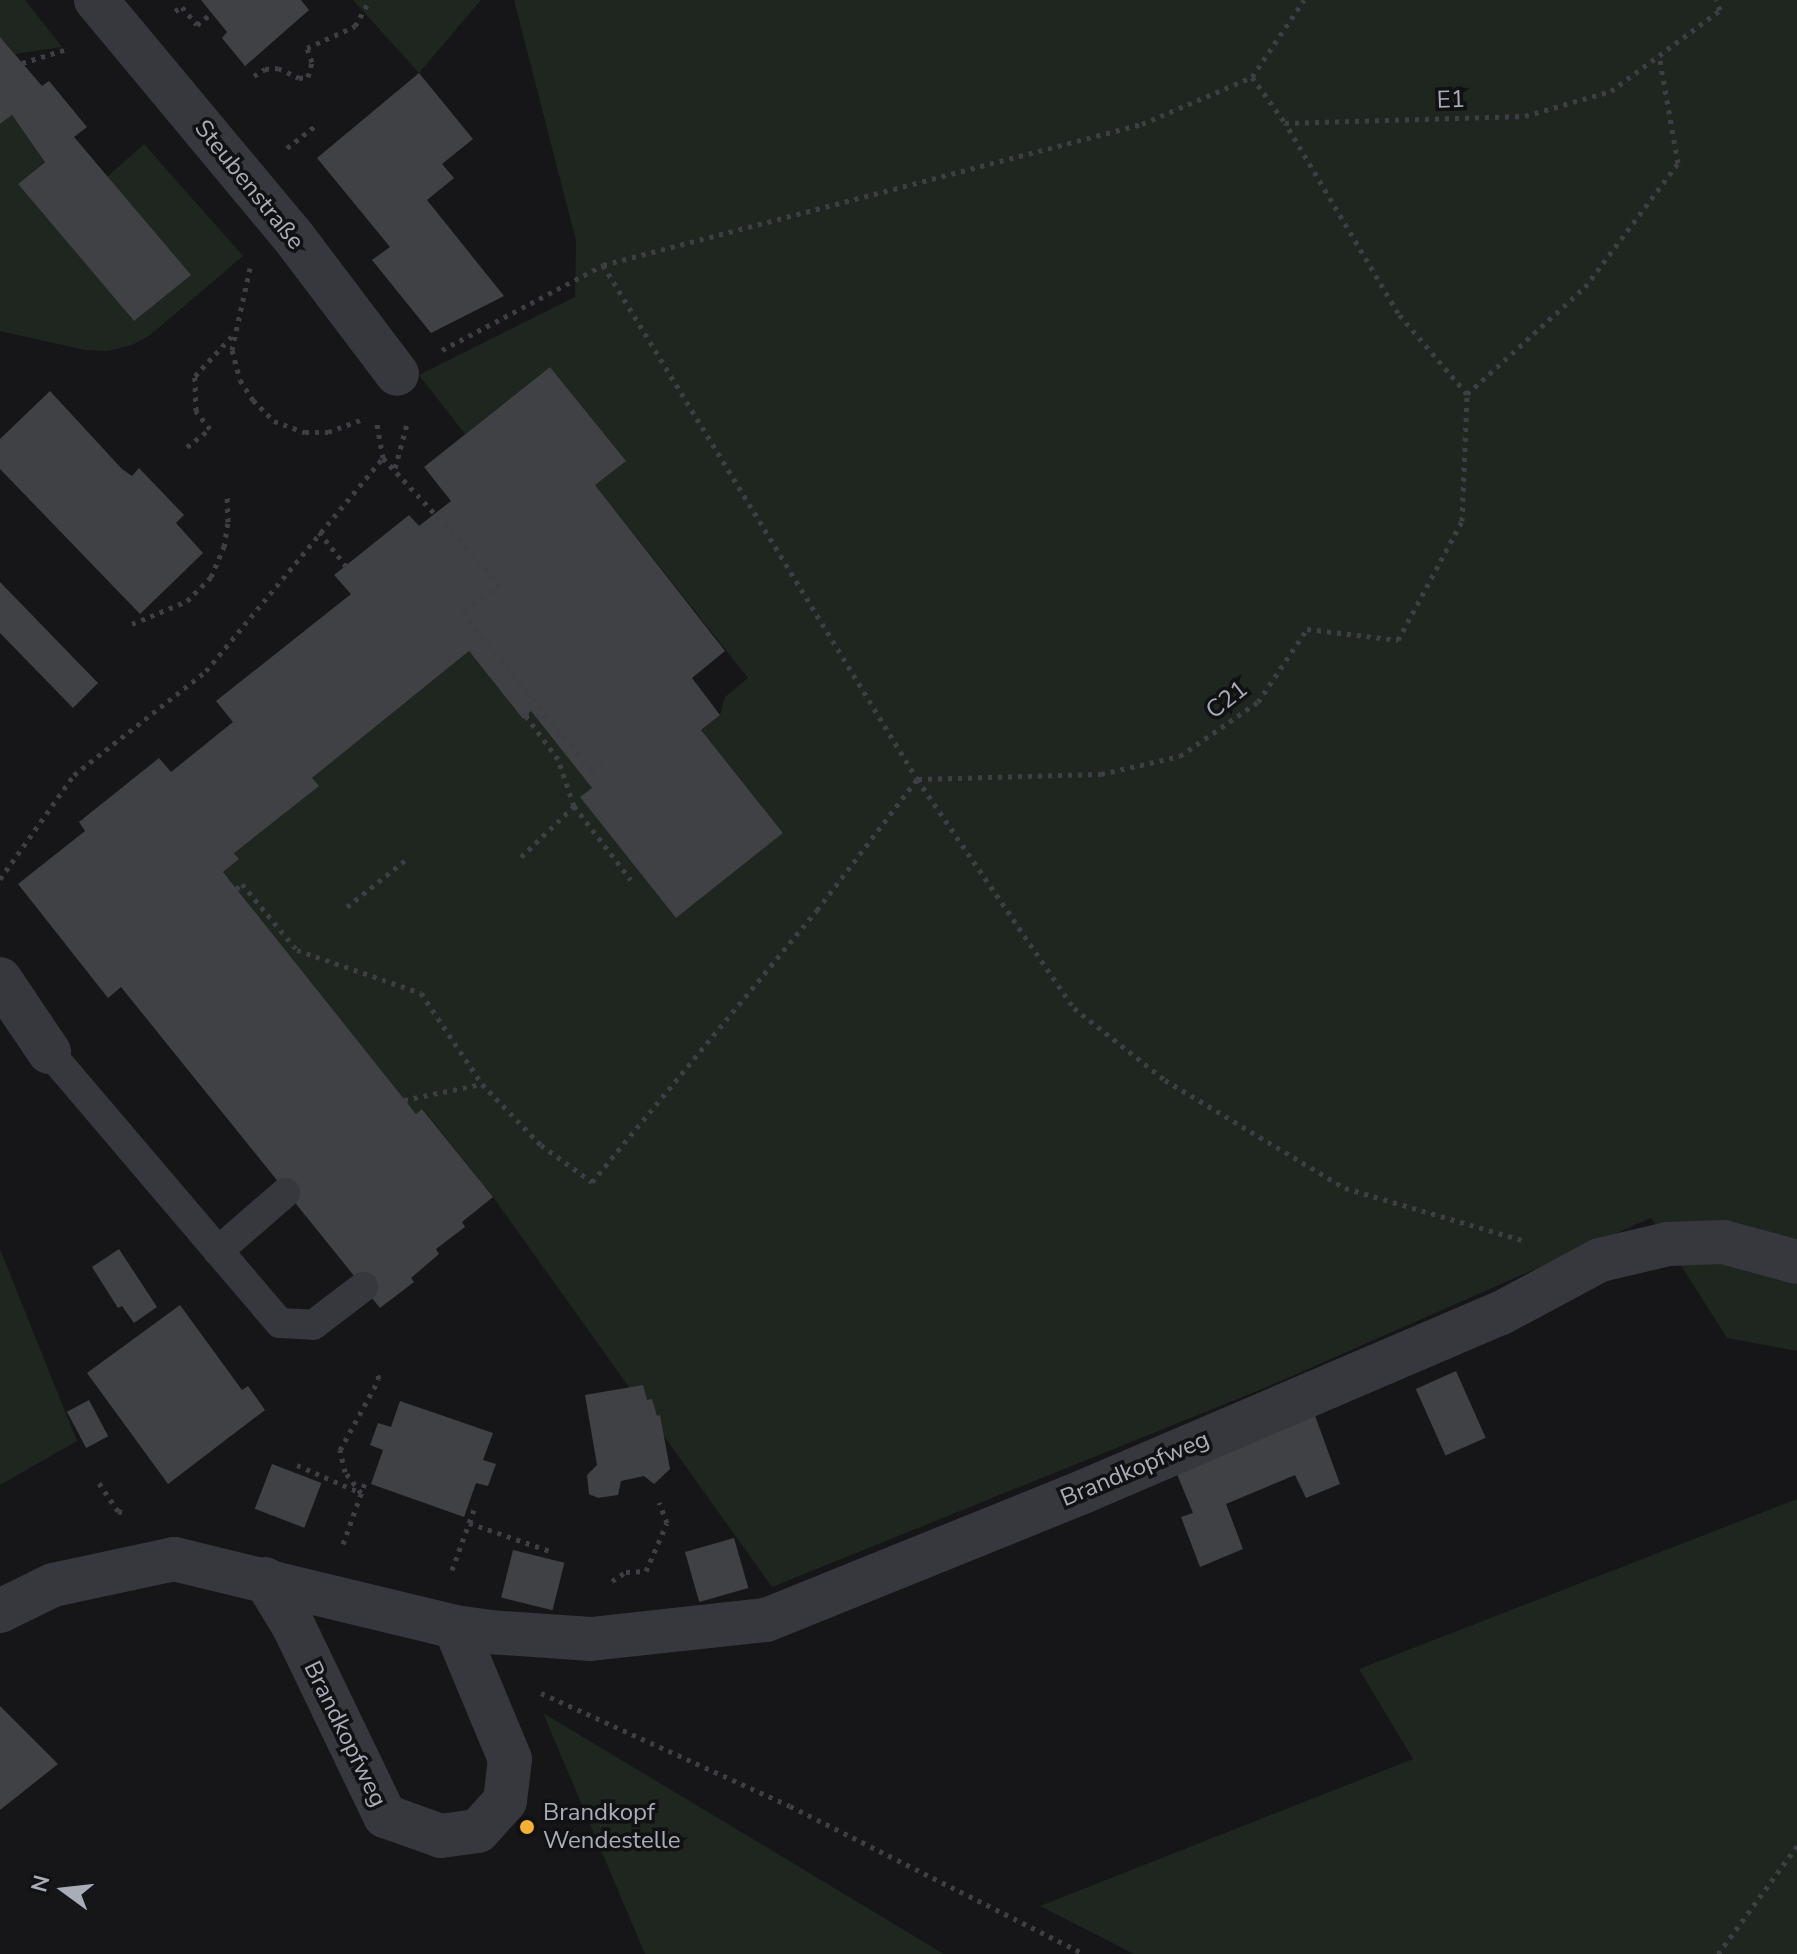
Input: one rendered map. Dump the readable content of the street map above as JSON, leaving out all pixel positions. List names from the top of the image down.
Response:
{
  "streets": {
    "street": ["Steubenstraße", "Brandkopfweg"],
    "path": ["E1", "C21"]
  },
  "places": ["Brandkopf Wendestelle"],
  "north": "left"
}
